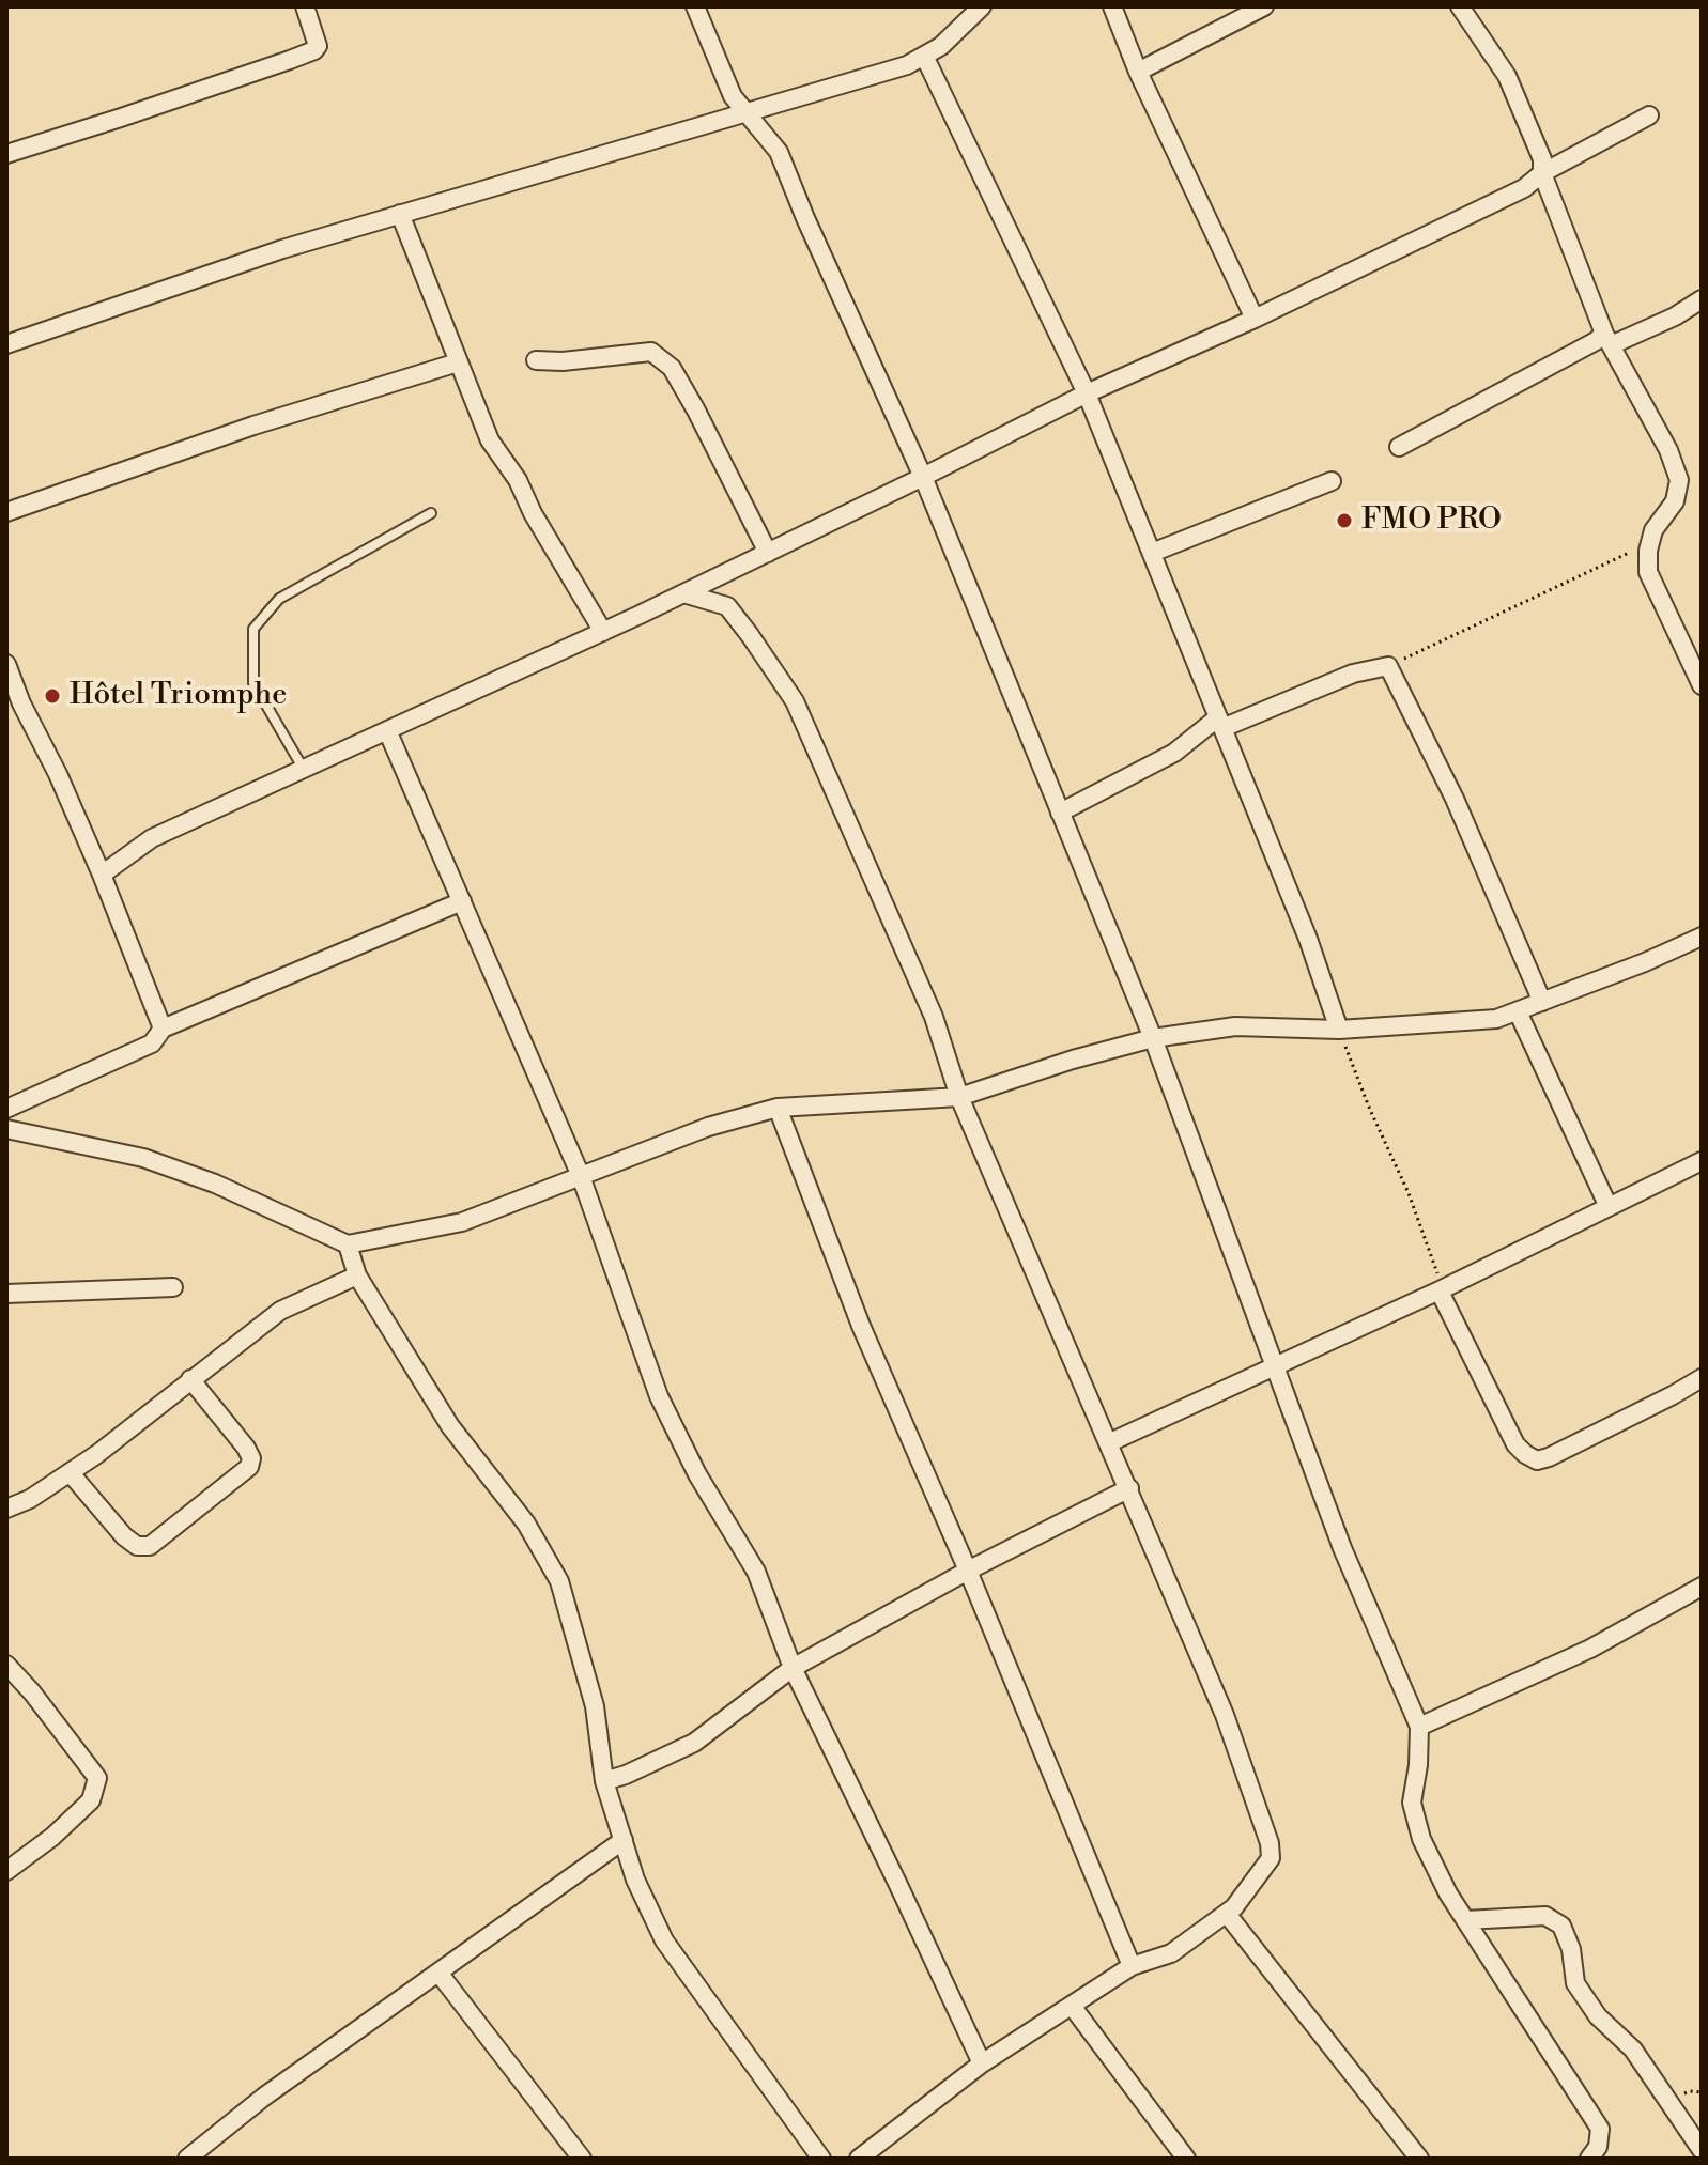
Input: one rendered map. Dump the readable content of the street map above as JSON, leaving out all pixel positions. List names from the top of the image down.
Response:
{
  "places": ["FMO PRO", "Hôtel Triomphe"]
}
